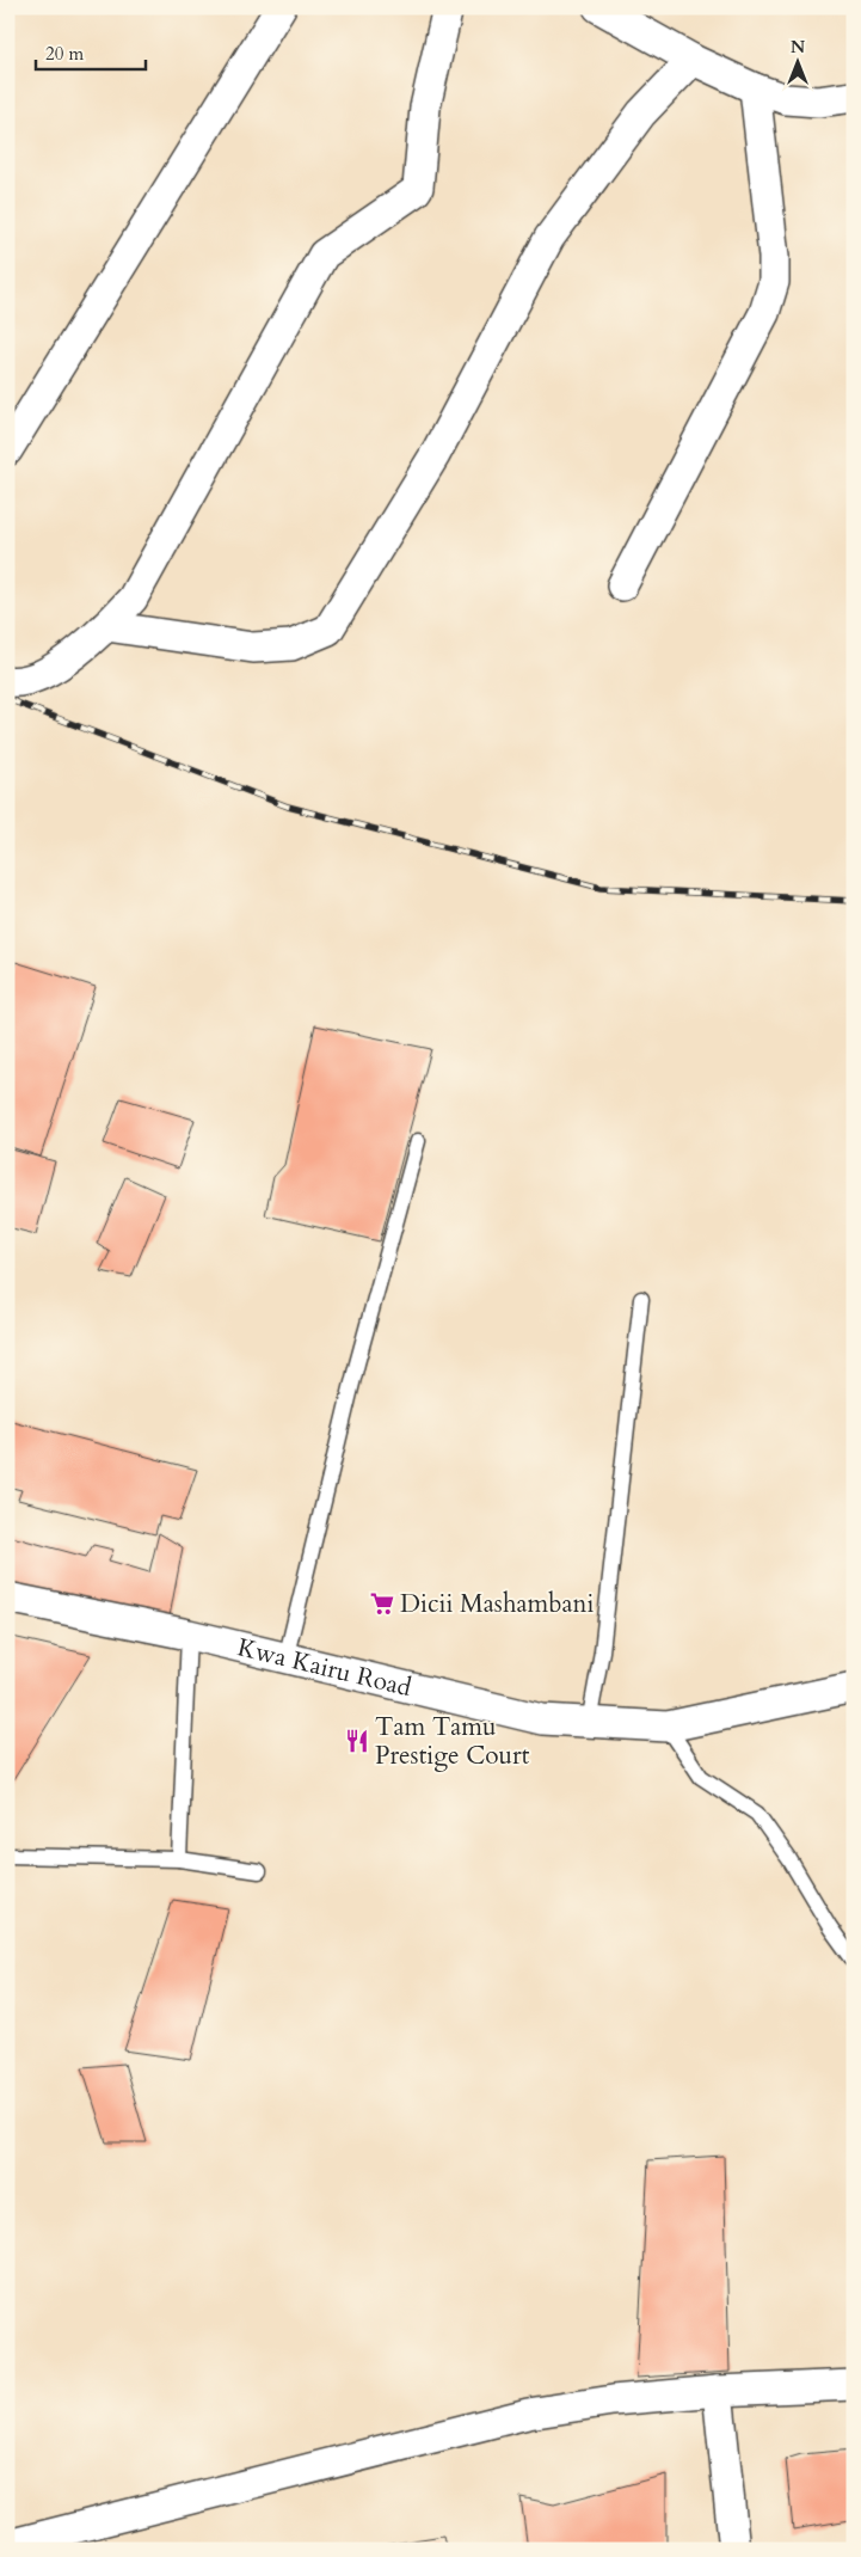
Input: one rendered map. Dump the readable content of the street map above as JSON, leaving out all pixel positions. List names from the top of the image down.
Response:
{
  "streets": {
    "street": ["Kwa Kairu Road"]
  },
  "places": {
    "supermarket": ["Dicii Mashambani"],
    "restaurant": ["Tam Tamu Prestige Court"]
  },
  "scale_bar": "20 m",
  "north": "top"
}
